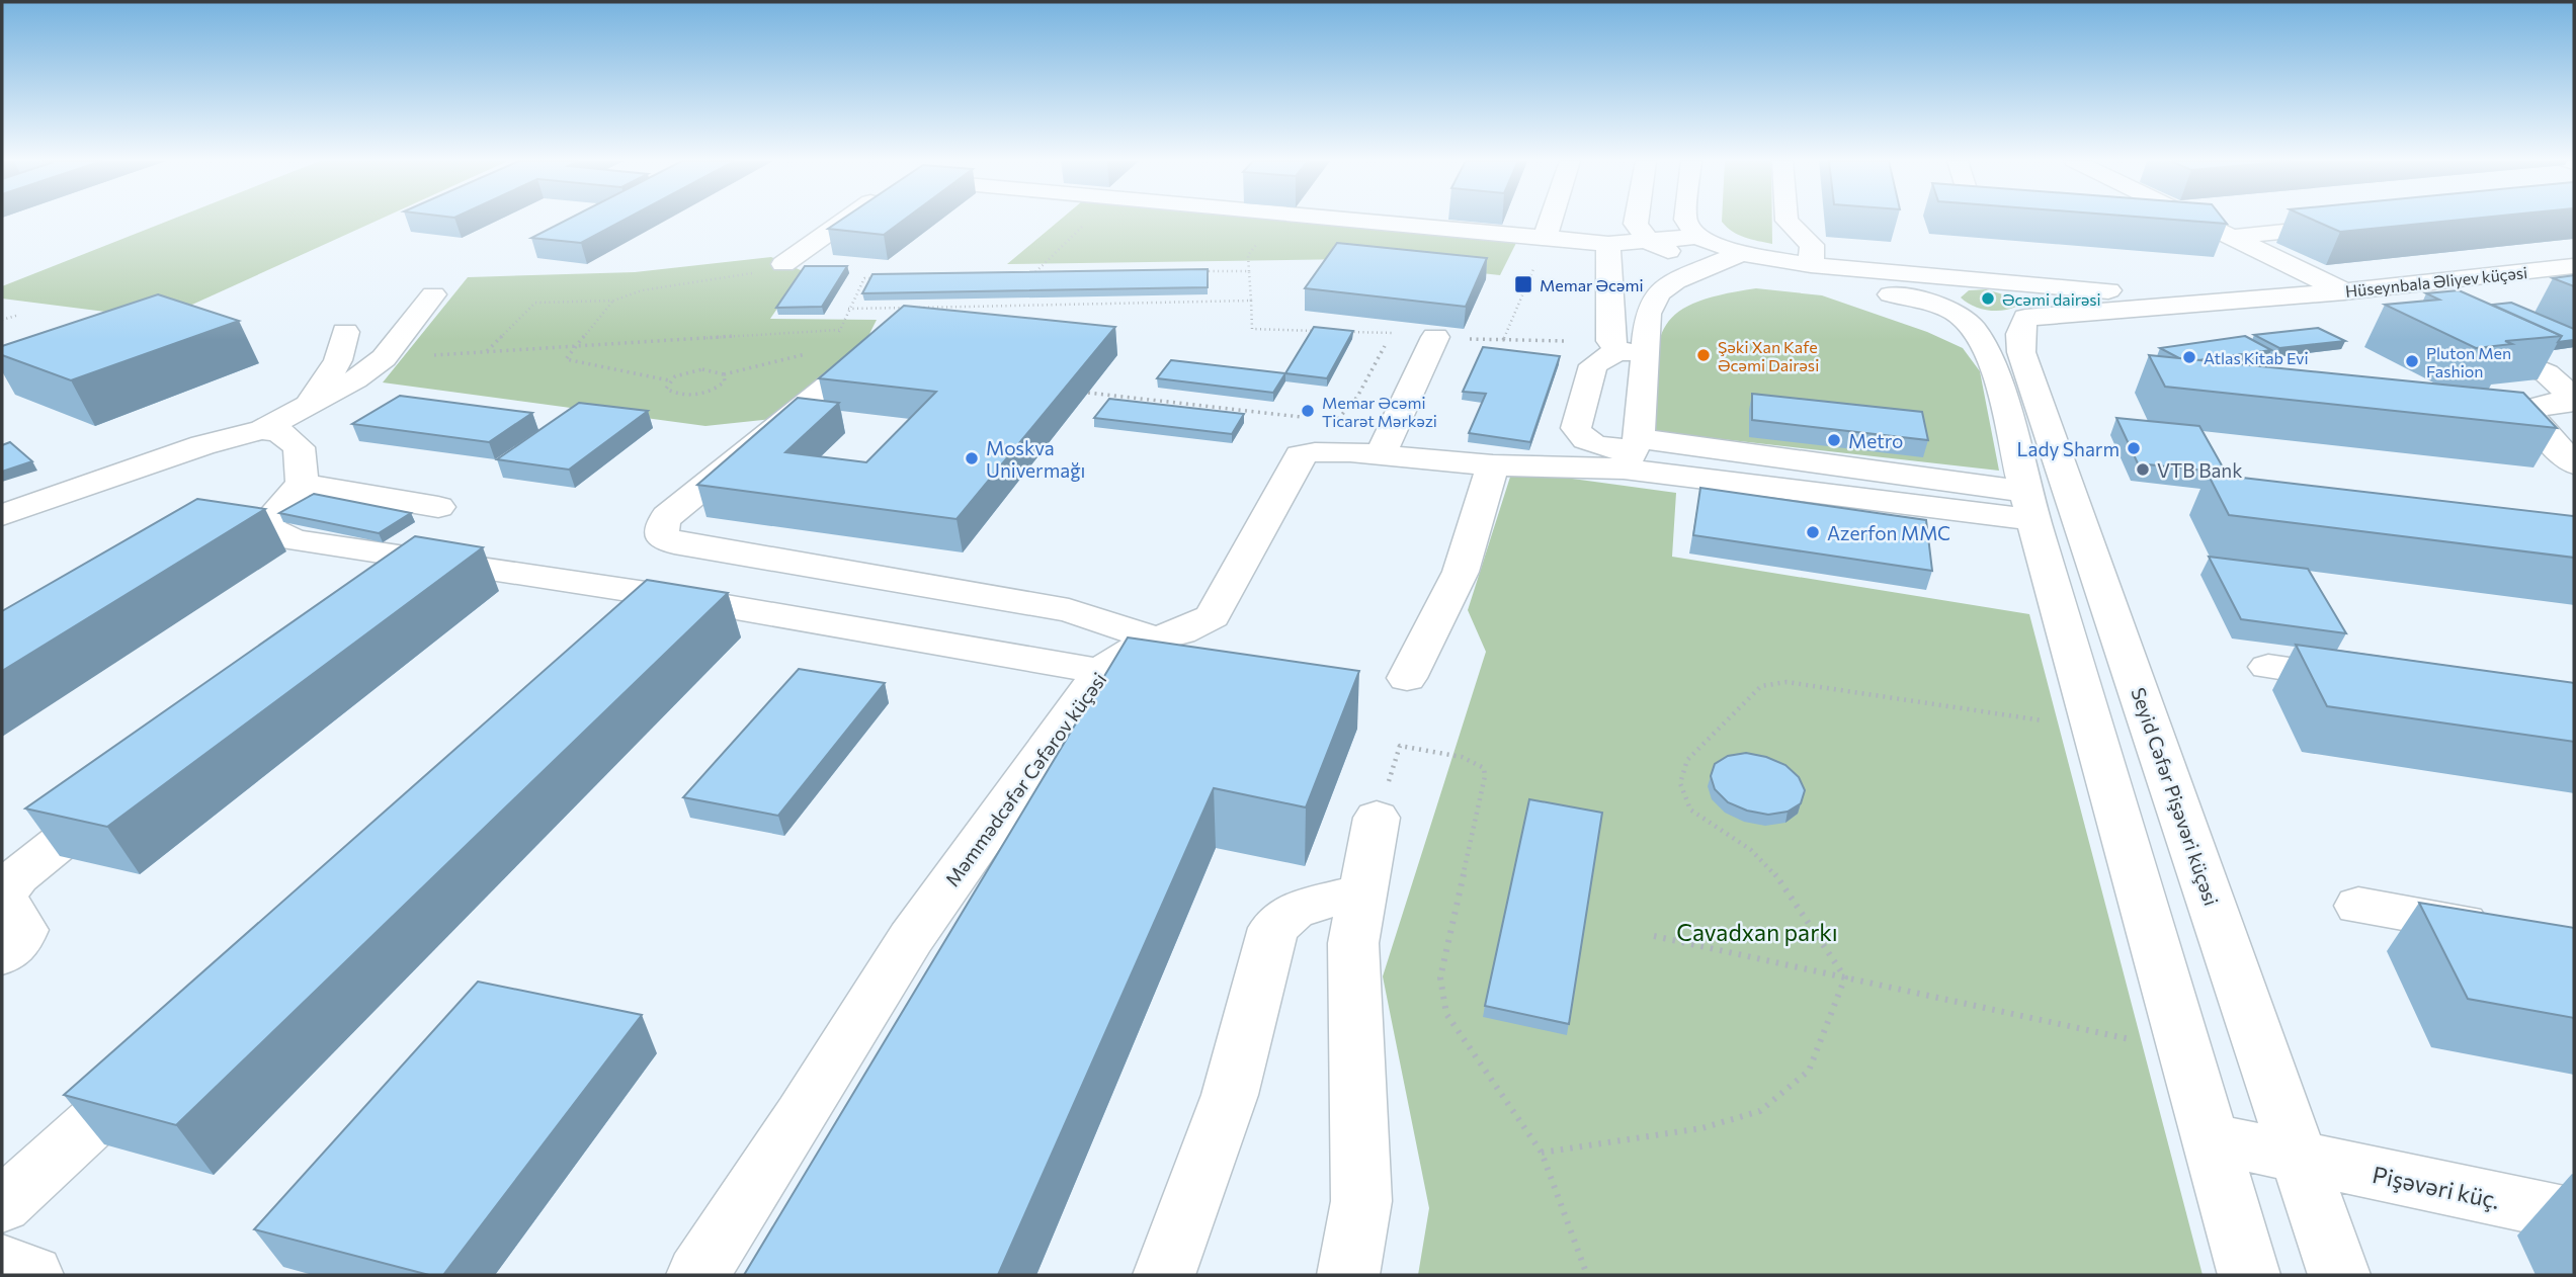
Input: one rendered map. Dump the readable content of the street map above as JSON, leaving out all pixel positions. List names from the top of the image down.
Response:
{
  "streets": {
    "street": [
      "Hüseynbala Əliyev küçəsi",
      "Məmmədcəfər Cəfərov küçəsi",
      "Seyid Cəfər Pişəvəri küçəsi",
      "Pişəvəri küç."
    ]
  },
  "crossings": [
    ["Seyid Cəfər Pişəvəri küçəsi", "Pişəvəri küç."]
  ],
  "parks": ["Cavadxan parkı"],
  "places": {
    "transit": ["Memar Əcəmi"],
    "other": [
      "Əcəmi dairəsi",
      "Şəki Xan Kafe Əcəmi Dairəsi",
      "Atlas Kitab Evi",
      "Pluton Men Fashion",
      "Memar Əcəmi Ticarət Mərkəzi",
      "Metro",
      "Lady Sharm",
      "Moskva Univermağı",
      "VTB Bank",
      "Azerfon MMC"
    ]
  }
}
